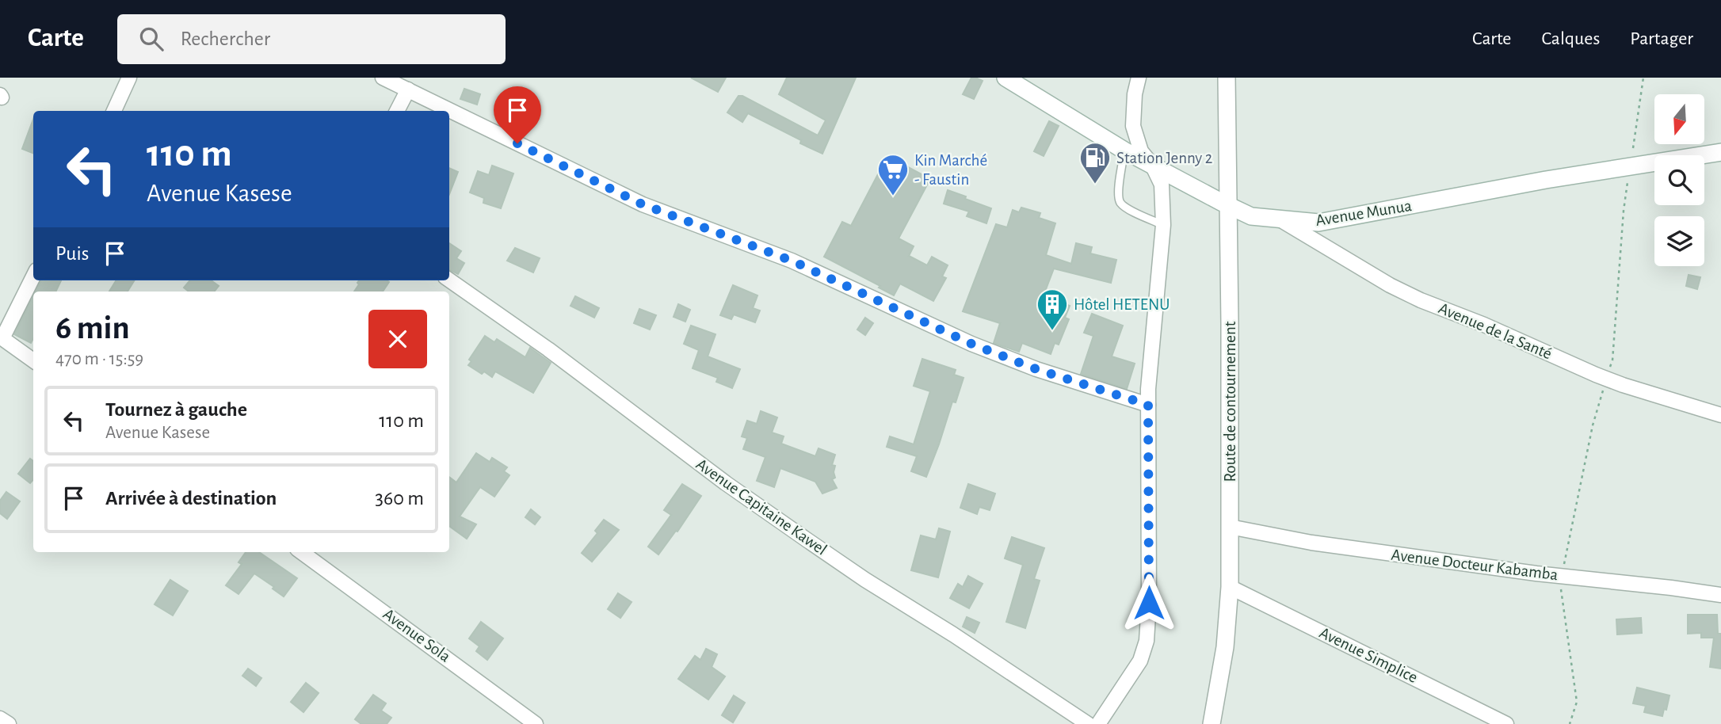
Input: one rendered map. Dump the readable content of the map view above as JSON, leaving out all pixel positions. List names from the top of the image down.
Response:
{
  "streets": {
    "main road": ["Avenue Munua", "Route de contournement"],
    "street": [
      "Avenue de la Santé",
      "Avenue Capitaine Kawel",
      "Avenue Docteur Kabamba",
      "Avenue Sola",
      "Avenue Simplice"
    ]
  },
  "crossings": [
    ["Avenue Munua", "Avenue de la Santé"],
    ["Avenue Munua", "Route de contournement"],
    ["Route de contournement", "Avenue Docteur Kabamba"],
    ["Route de contournement", "Avenue Simplice"]
  ],
  "places": {
    "fuel station": ["Station Jenny 2"],
    "supermarket": ["Kin Marché - Faustin"],
    "building": ["Hôtel HETENU"]
  },
  "north": "bottom",
  "page": {
    "header": "Carte",
    "search": "Rechercher",
    "nav": ["Carte", "Calques", "Partager"],
    "turn": ["110 m", "Avenue Kasese"],
    "then": "Puis",
    "heading": ["6 min", "470 m · 15:59"],
    "list": [
      {
        "name": "Tournez à gauche",
        "note": "Avenue Kasese",
        "value": "110 m"
      },
      {
        "name": "Arrivée à destination",
        "value": "360 m"
      }
    ]
  }
}
